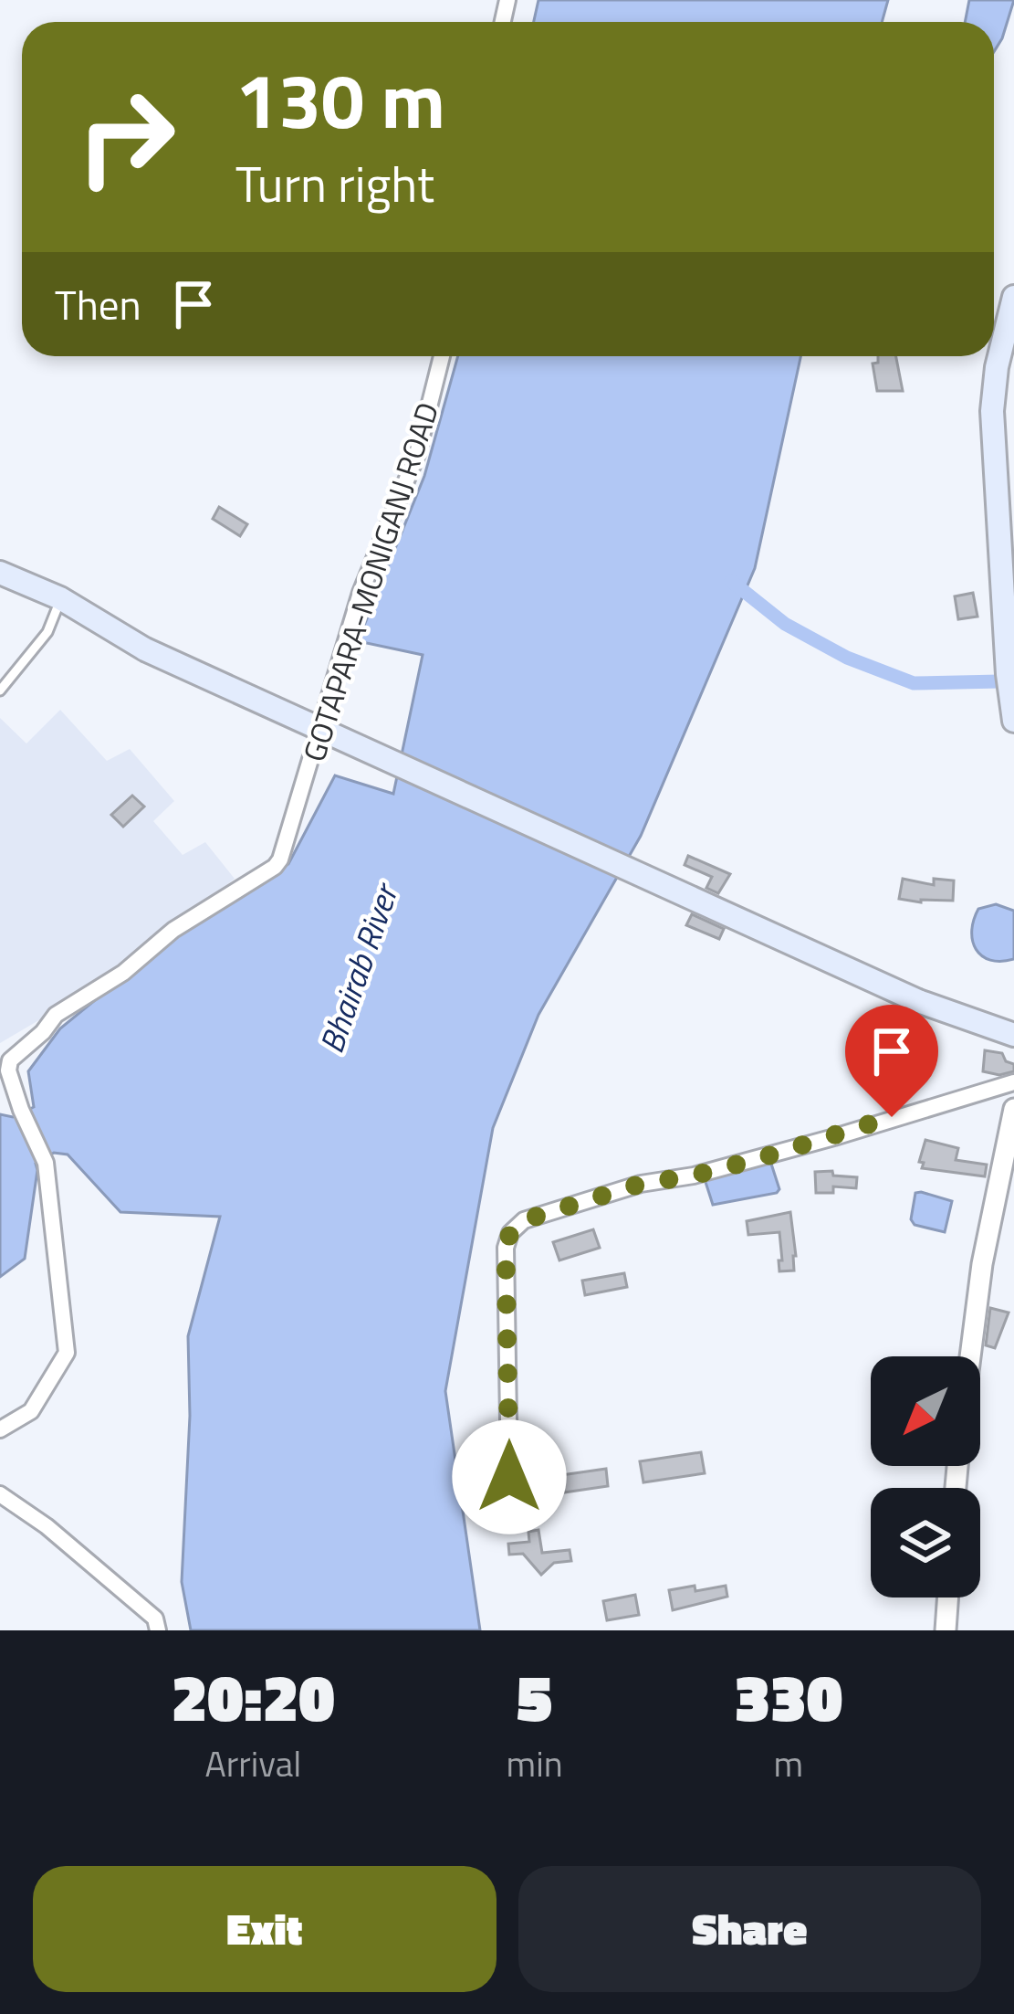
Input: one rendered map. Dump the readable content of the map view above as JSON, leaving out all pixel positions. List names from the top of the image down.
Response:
{
  "streets": {
    "street": ["GOTAPARA-MONIGANJ ROAD"]
  },
  "water": ["Bhairab River"],
  "north": "bottom left",
  "page": {
    "turn": ["130 m", "Turn right"],
    "then": "Then",
    "eta": [
      "20:20",
      "Arrival",
      "5",
      "min",
      "330",
      "m"
    ],
    "buttons": ["Exit", "Share"]
  }
}
